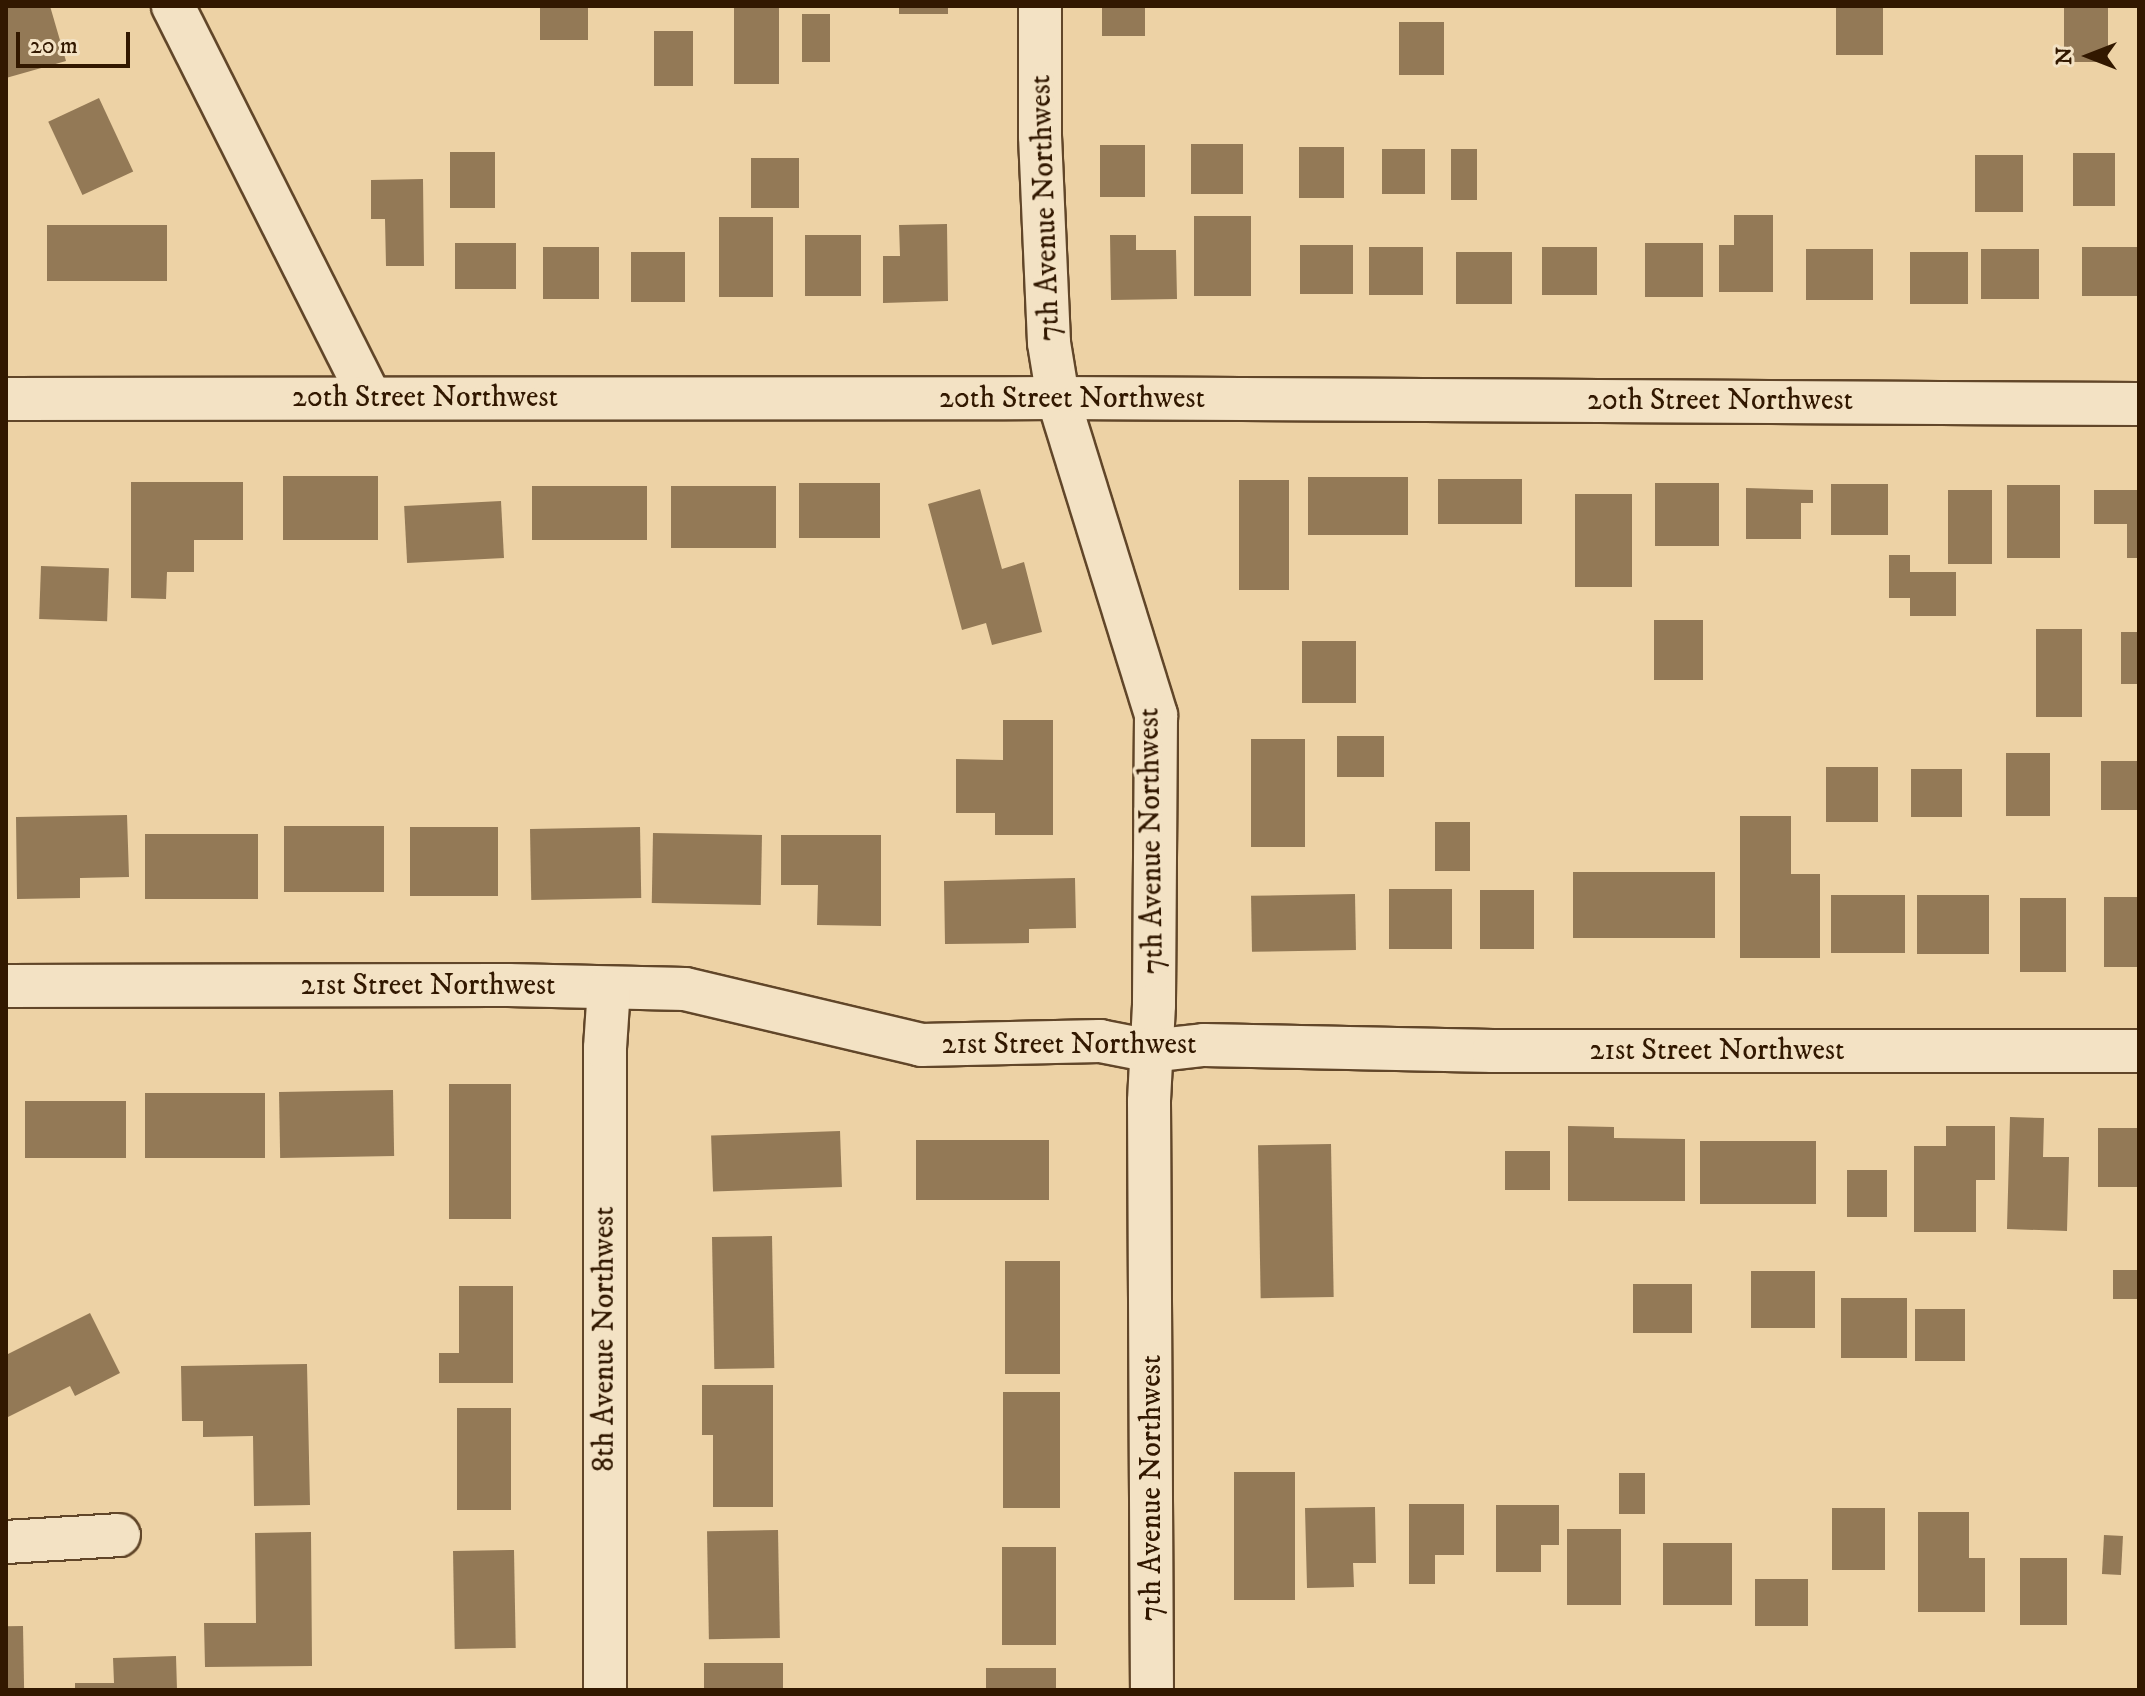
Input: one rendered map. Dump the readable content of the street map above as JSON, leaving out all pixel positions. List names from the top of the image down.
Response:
{
  "streets": {
    "street": [
      "7th Avenue Northwest",
      "20th Street Northwest",
      "21st Street Northwest",
      "8th Avenue Northwest"
    ]
  },
  "crossings": [
    ["7th Avenue Northwest", "20th Street Northwest"],
    ["7th Avenue Northwest", "21st Street Northwest"],
    ["21st Street Northwest", "8th Avenue Northwest"]
  ],
  "scale_bar": "20 m",
  "north": "left"
}
